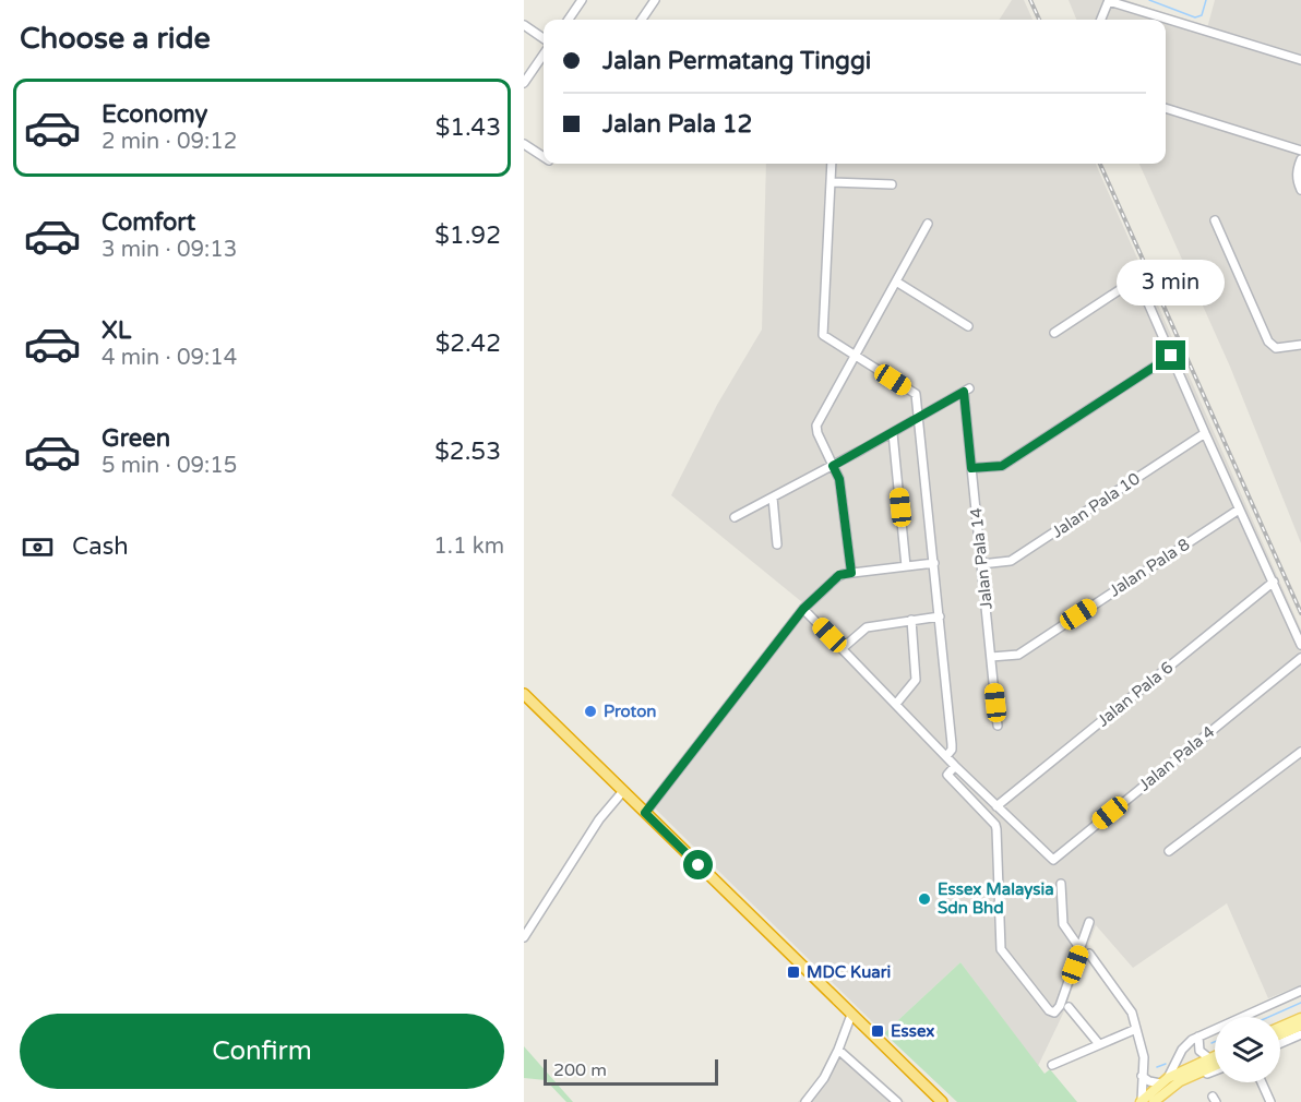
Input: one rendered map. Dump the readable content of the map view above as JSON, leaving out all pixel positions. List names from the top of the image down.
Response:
{
  "streets": {
    "street": [
      "Jalan Pala 10",
      "Jalan Pala 14",
      "Jalan Pala 8",
      "Jalan Pala 6",
      "Jalan Pala 4"
    ]
  },
  "crossings": [
    ["Jalan Pala 10", "Jalan Pala 14"],
    ["Jalan Pala 14", "Jalan Pala 8"],
    ["Jalan Pala 6", "Jalan Pala 4"]
  ],
  "places": {
    "other": ["Proton", "Essex Malaysia Sdn Bhd"],
    "transit": ["MDC Kuari", "Essex"]
  },
  "scale_bar": "200 m",
  "page": {
    "heading": "Choose a ride",
    "banner": ["Jalan Permatang Tinggi", "Jalan Pala 12"],
    "list": [
      {
        "name": "Economy",
        "note": "2 min · 09:12",
        "value": "$1.43"
      },
      {
        "name": "Comfort",
        "note": "3 min · 09:13",
        "value": "$1.92"
      },
      {
        "name": "XL",
        "note": "4 min · 09:14",
        "value": "$2.42"
      },
      {
        "name": "Green",
        "note": "5 min · 09:15",
        "value": "$2.53"
      }
    ],
    "bubble": "3 min",
    "pay": ["Cash", "1.1 km"],
    "buttons": "Confirm",
    "scale": "200 m"
  }
}
